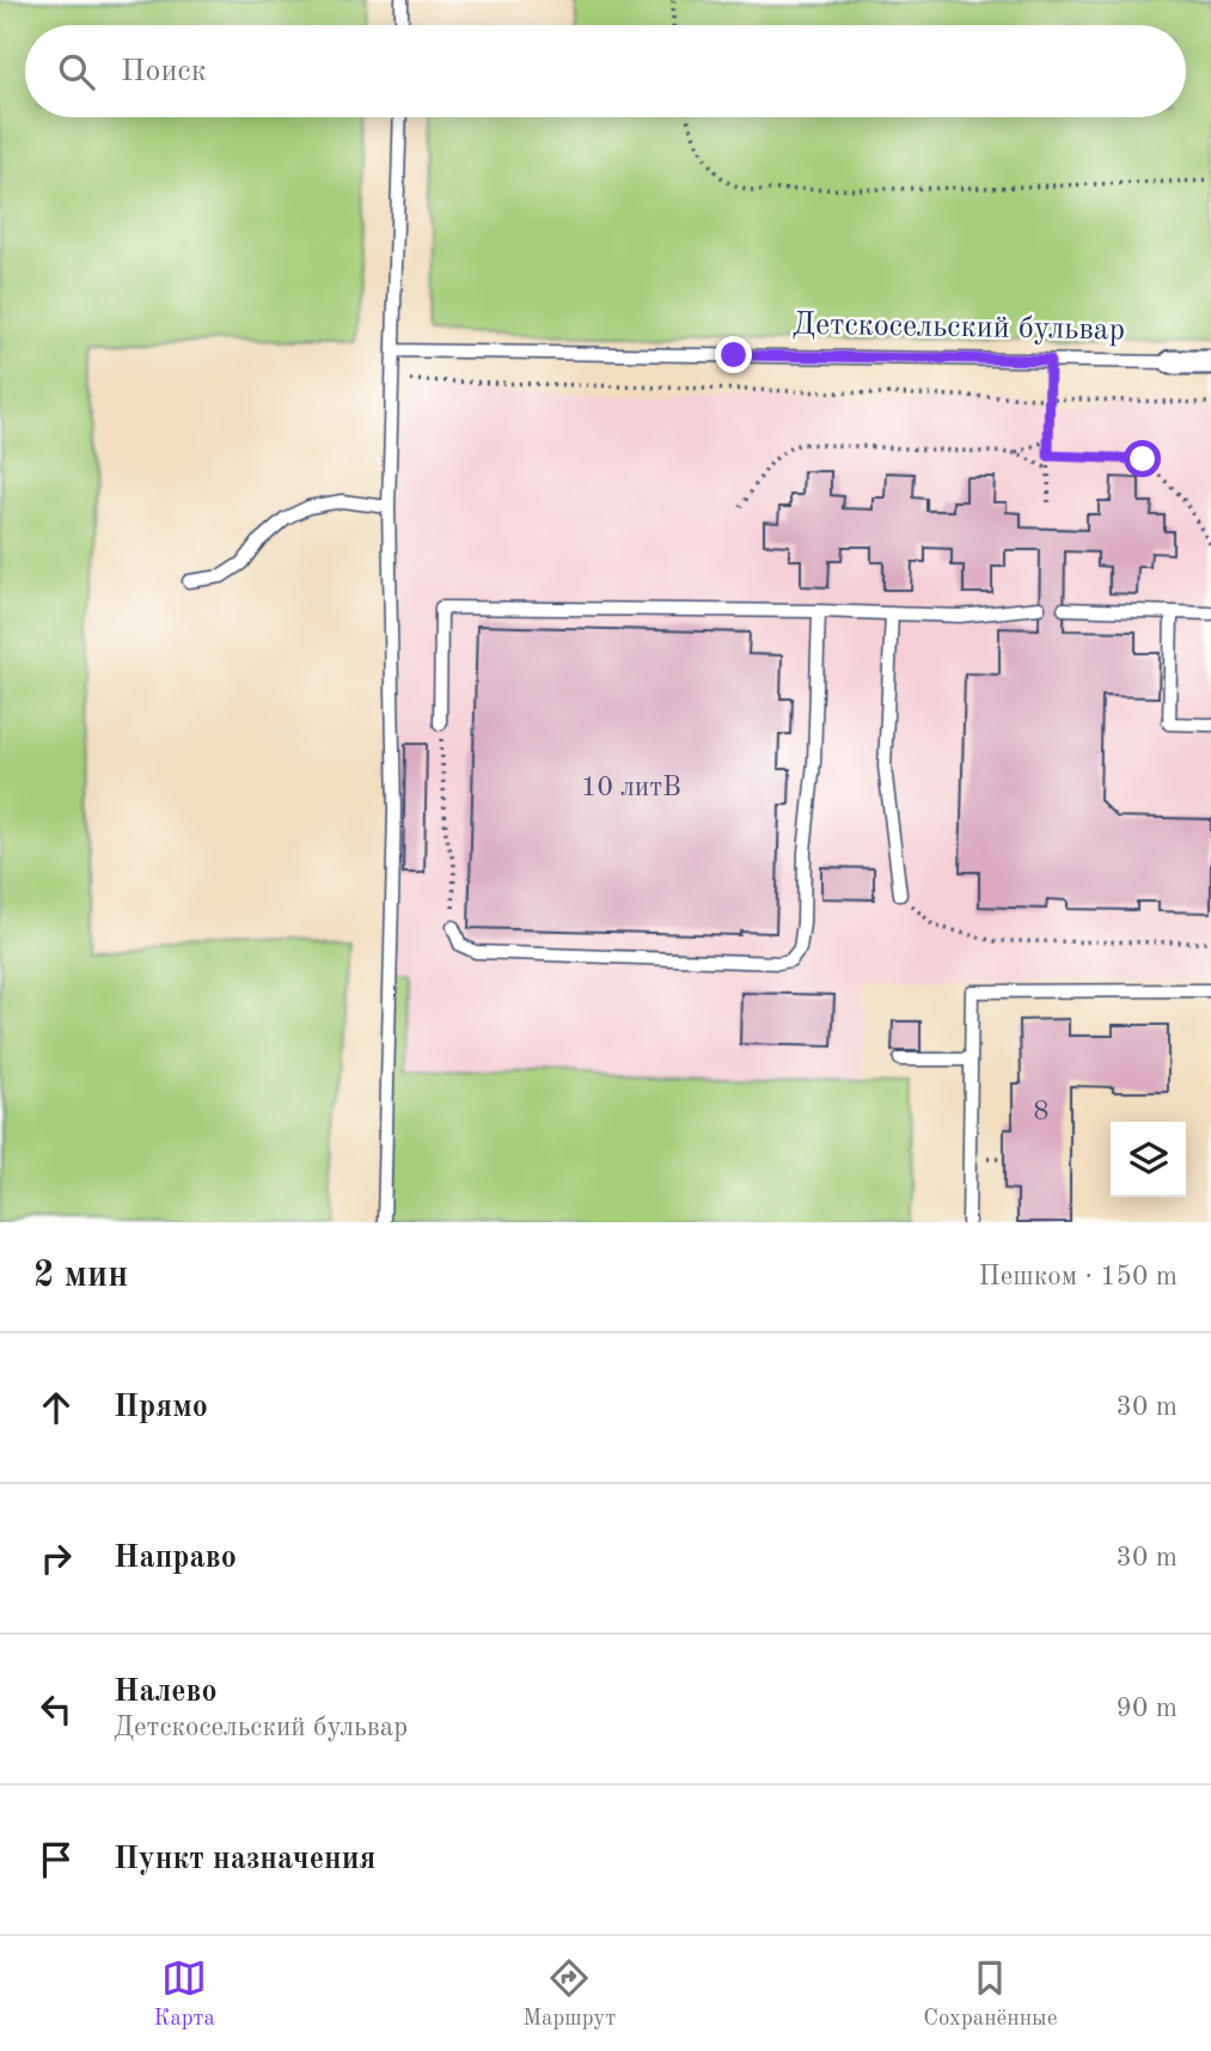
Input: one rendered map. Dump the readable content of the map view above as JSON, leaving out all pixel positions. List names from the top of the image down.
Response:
{
  "streets": {
    "street": ["Детскосельский бульвар"]
  },
  "house_numbers": ["10 литВ", "8"],
  "page": {
    "search": "Поиск",
    "heading": ["2 мин", "Пешком · 150 m"],
    "list": [
      ["Прямо", "30 m"],
      ["Направо", "30 m"],
      ["Налево", "Детскосельский бульвар", "90 m"],
      "Пункт назначения"
    ],
    "nav": ["Карта", "Маршрут", "Сохранённые"]
  }
}
